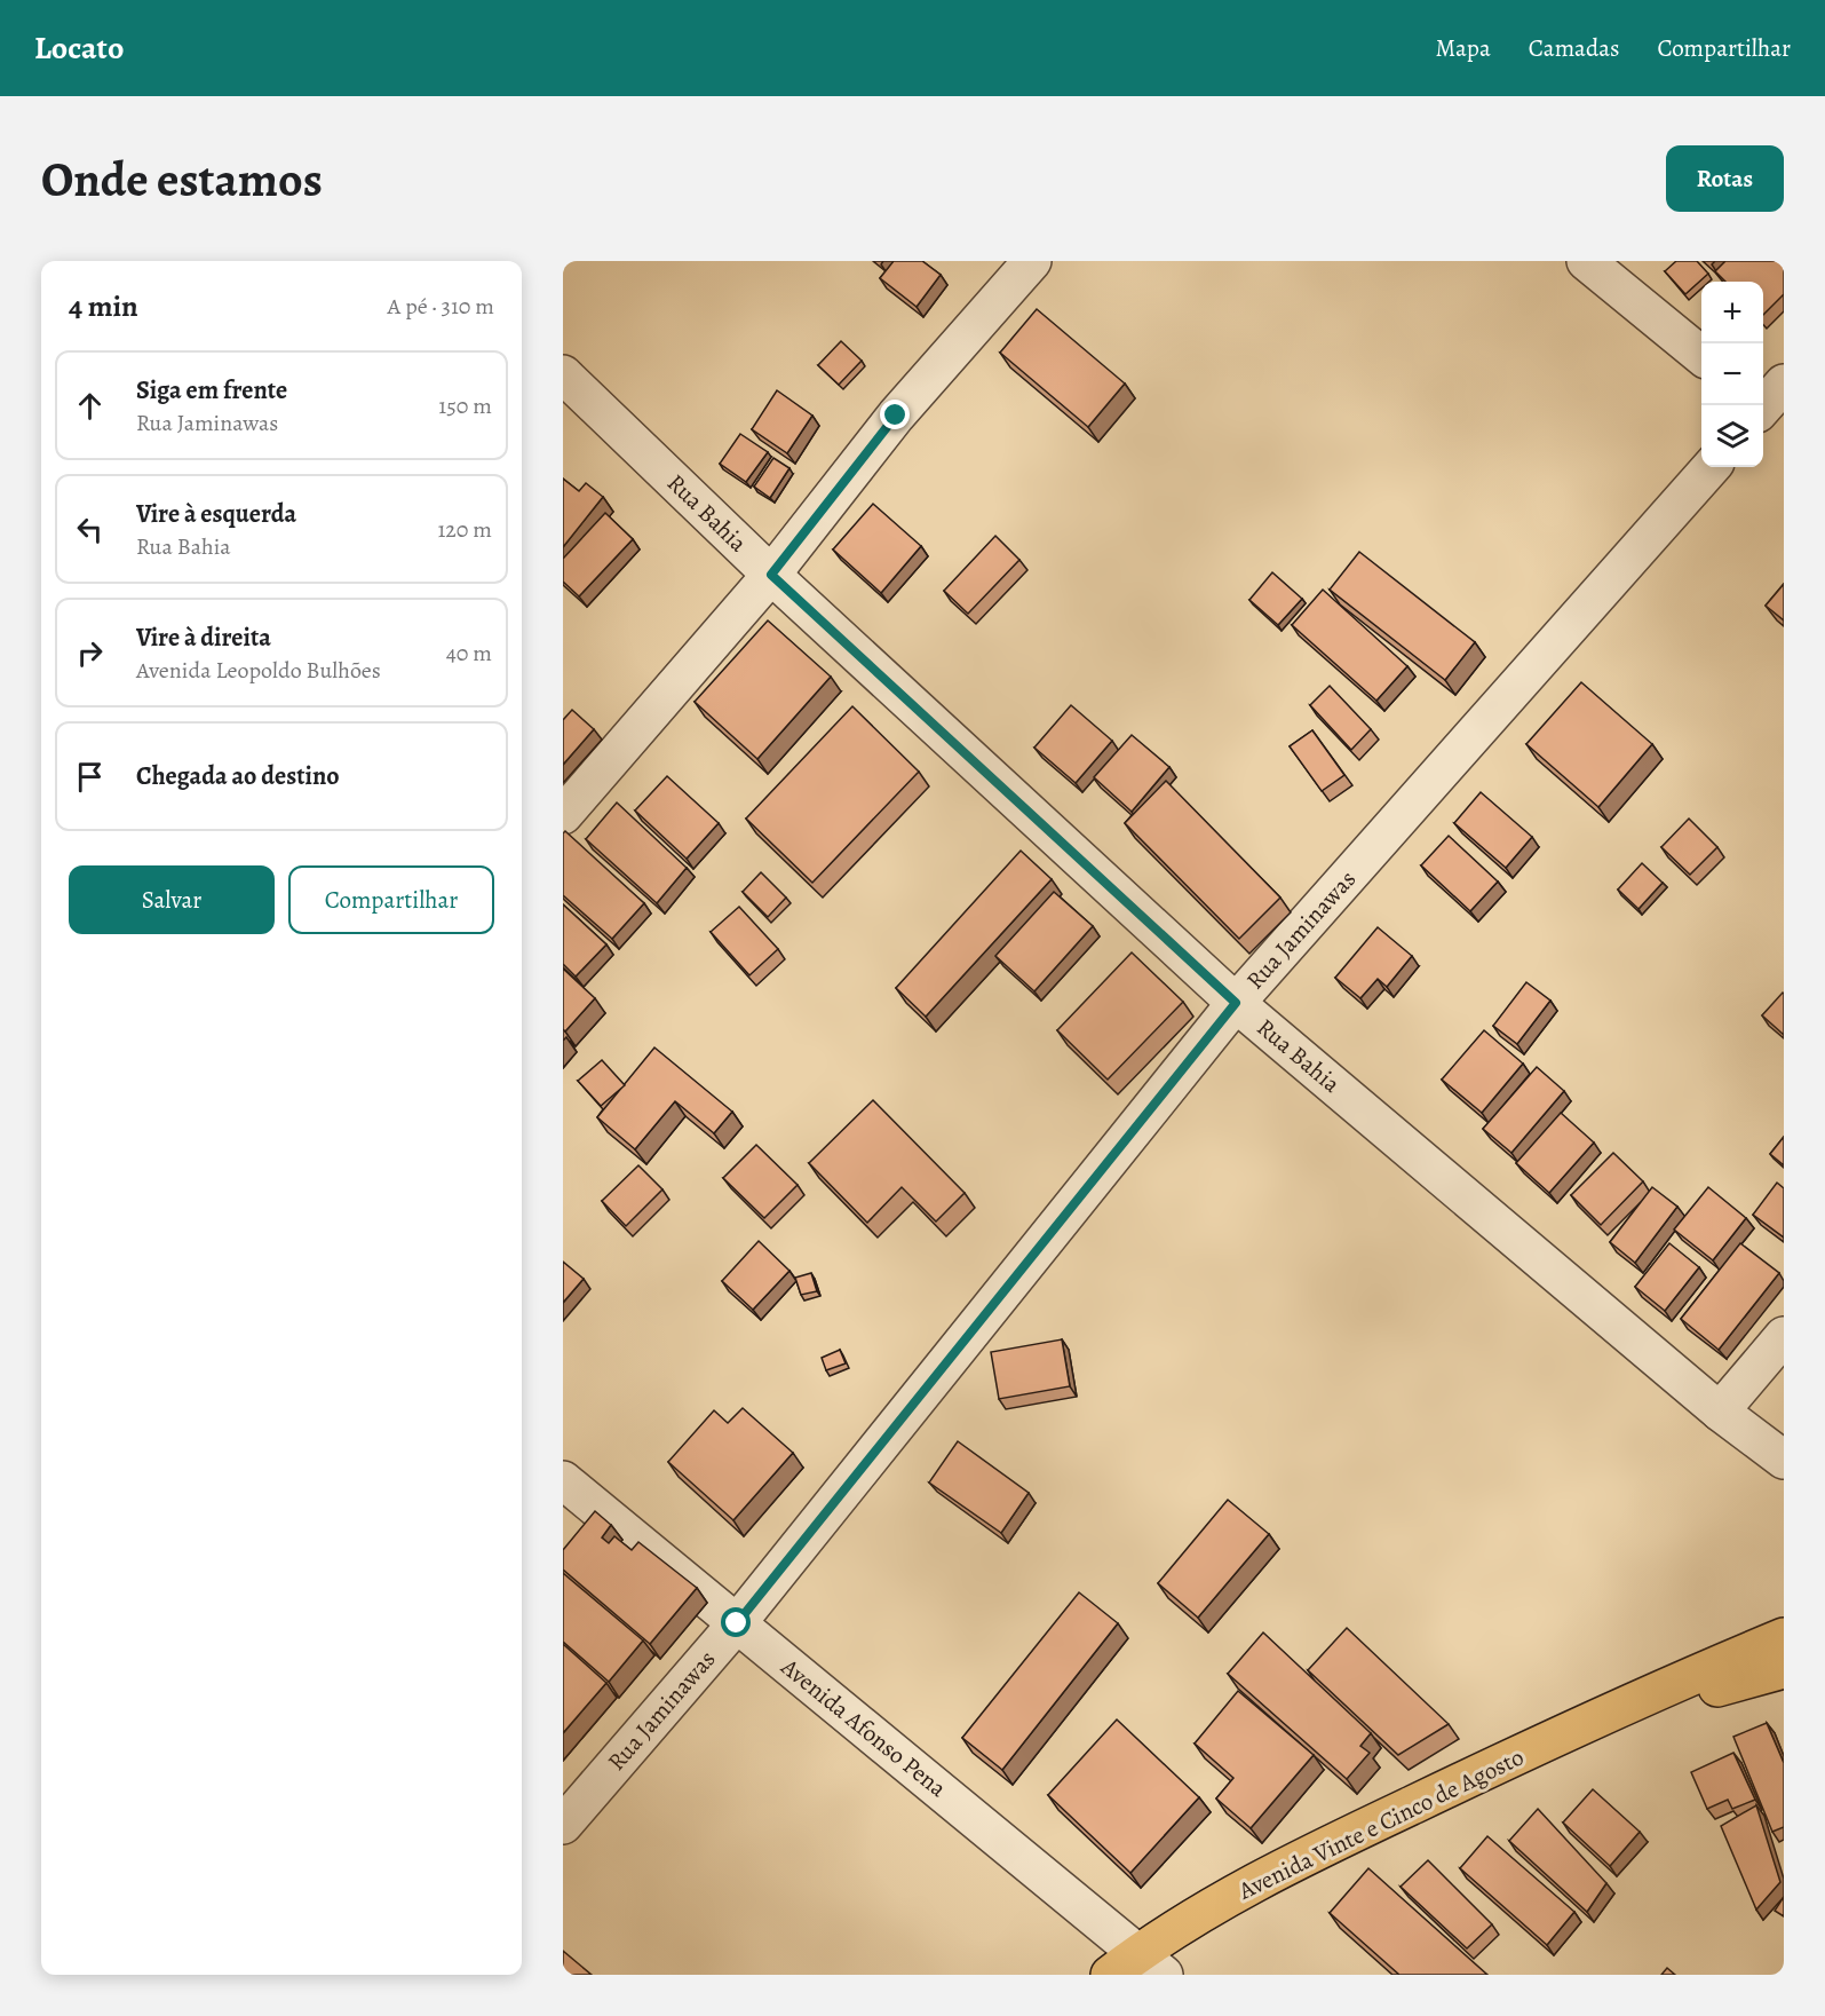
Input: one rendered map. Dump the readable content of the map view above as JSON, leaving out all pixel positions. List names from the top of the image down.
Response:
{
  "streets": {
    "main road": ["Avenida Vinte e Cinco de Agosto"],
    "street": ["Rua Bahia", "Rua Jaminawas", "Avenida Afonso Pena"]
  },
  "crossings": [
    ["Rua Bahia", "Rua Jaminawas"],
    ["Rua Jaminawas", "Avenida Afonso Pena"],
    ["Avenida Afonso Pena", "Avenida Vinte e Cinco de Agosto"]
  ],
  "page": {
    "header": "Locato",
    "nav": ["Mapa", "Camadas", "Compartilhar"],
    "buttons": [
      "Rotas",
      ["Salvar", "Compartilhar"]
    ],
    "title": "Onde estamos",
    "heading": ["4 min", "A pé · 310 m"],
    "map_buttons": ["+", "−"],
    "list": [
      ["Siga em frente", "Rua Jaminawas", "150 m"],
      ["Vire à esquerda", "Rua Bahia", "120 m"],
      ["Vire à direita", "Avenida Leopoldo Bulhões", "40 m"],
      "Chegada ao destino"
    ]
  }
}
